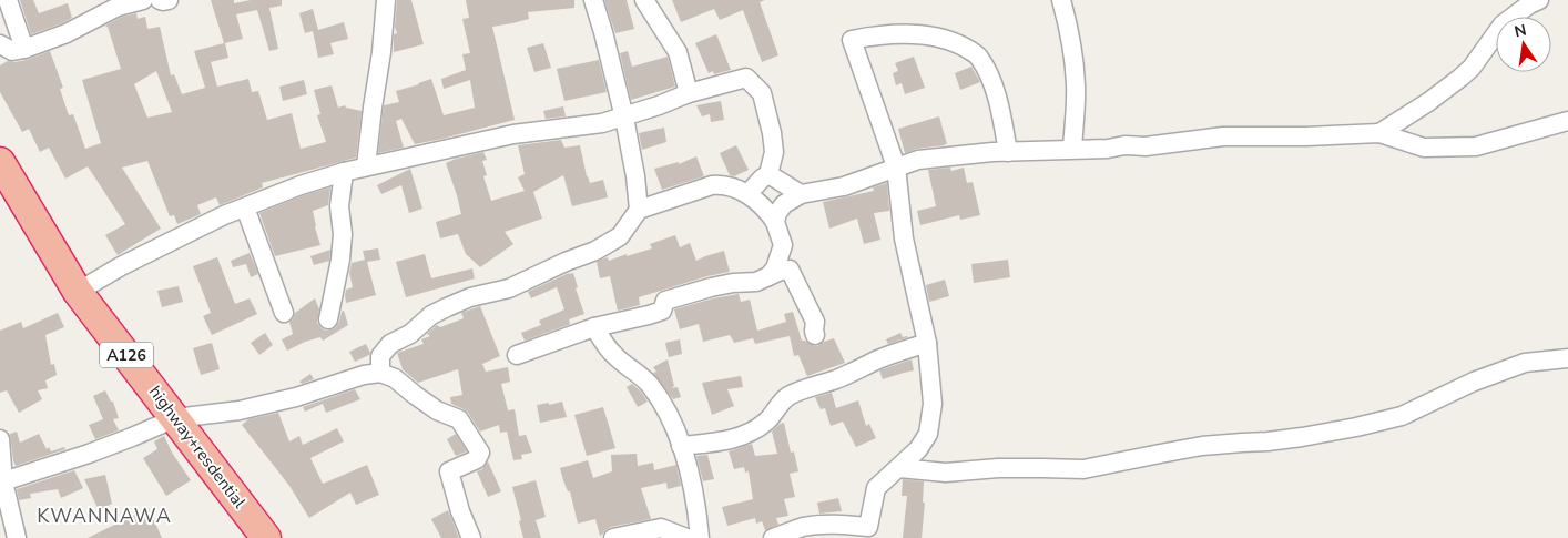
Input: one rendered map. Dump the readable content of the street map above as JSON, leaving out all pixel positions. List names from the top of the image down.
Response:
{
  "streets": {
    "highway": ["A126", "highway+resdential"]
  },
  "districts": ["KWANNAWA"],
  "north": "top"
}
